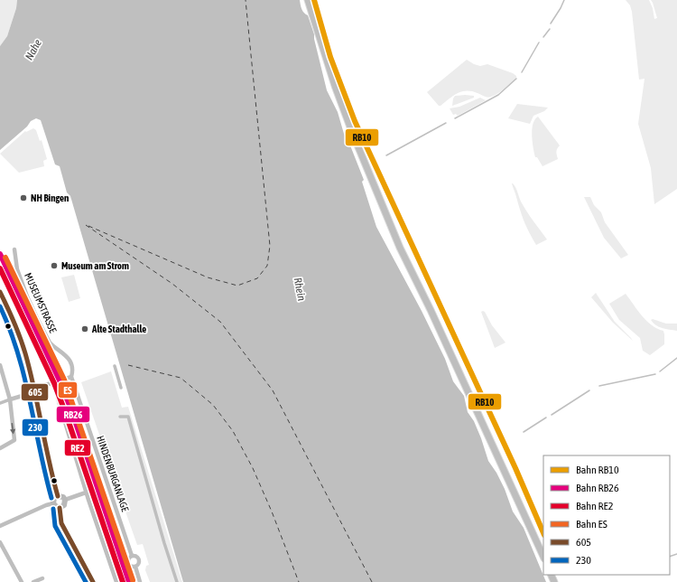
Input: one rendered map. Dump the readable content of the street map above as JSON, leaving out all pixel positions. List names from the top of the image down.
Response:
{
  "streets": {
    "street": ["MUSEUMSTRASSE", "HINDENBURGANLAGE"]
  },
  "crossings": [
    ["MUSEUMSTRASSE", "HINDENBURGANLAGE"]
  ],
  "water": ["Nahe", "Rhein"],
  "places": ["NH Bingen", "Museum am Strom", "Alte Stadthalle"],
  "lines": [
    "rail line RB10",
    "rail line RB26",
    "rail line ES",
    "rail line RE2",
    "transit line 605",
    "transit line 230"
  ],
  "legend": [
    "Bahn RB10",
    "Bahn RB26",
    "Bahn RE2",
    "Bahn ES",
    "605",
    "230"
  ]
}
